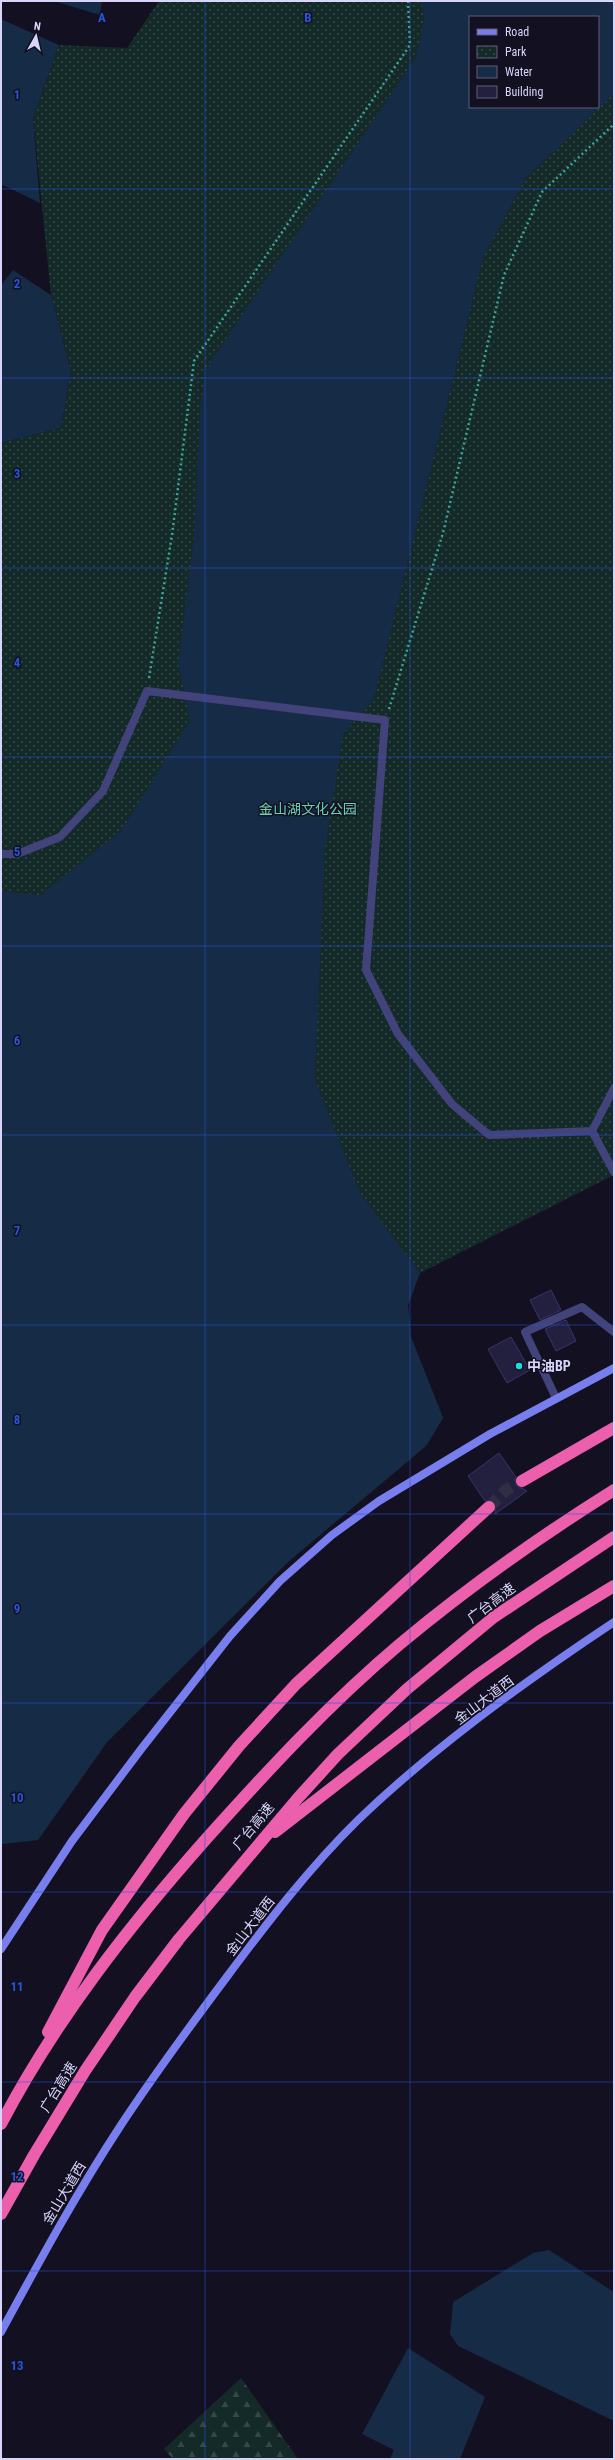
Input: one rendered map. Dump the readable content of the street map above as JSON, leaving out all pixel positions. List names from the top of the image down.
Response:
{
  "streets": {
    "highway": ["广台高速"],
    "main road": ["金山大道西"]
  },
  "parks": ["金山湖文化公园"],
  "places": ["中油BP"],
  "legend": [
    "Road",
    "Park",
    "Water",
    "Building"
  ],
  "north": "top",
  "grid": {
    "columns": ["A", "B"],
    "rows": [
      "1",
      "2",
      "3",
      "4",
      "5",
      "6",
      "7",
      "8",
      "9",
      "10",
      "11",
      "12",
      "13"
    ]
  }
}
